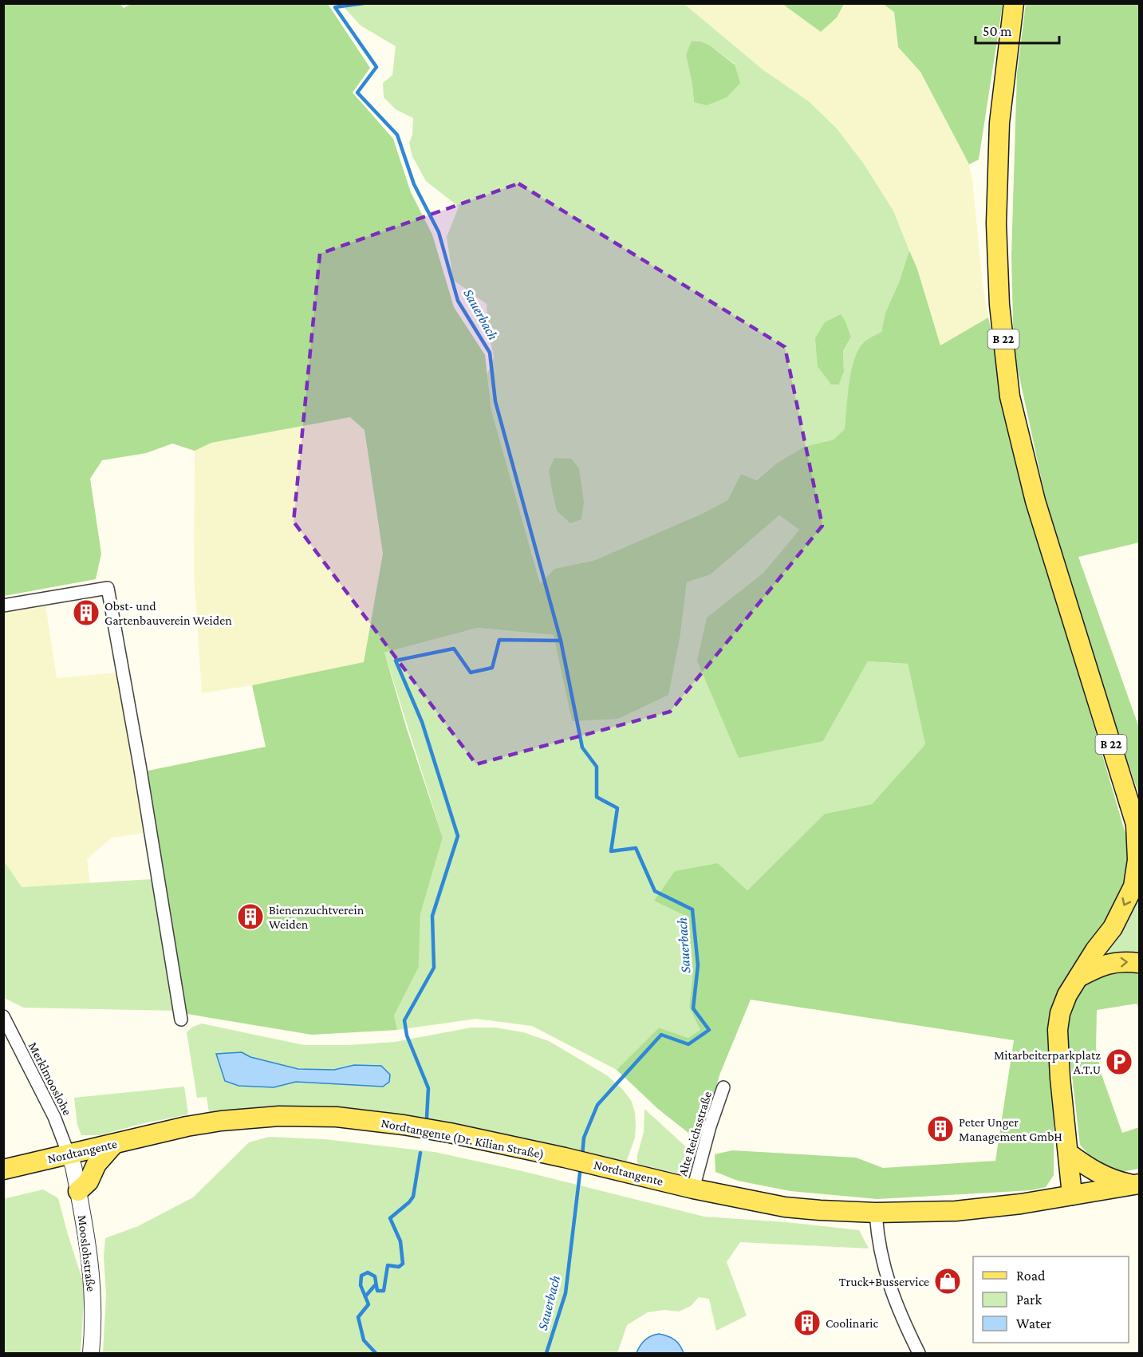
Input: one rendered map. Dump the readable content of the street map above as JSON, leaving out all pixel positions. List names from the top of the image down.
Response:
{
  "streets": {
    "main road": ["B 22", "Nordtangente (Dr. Kilian Straße)", "Nordtangente"],
    "street": ["Merklmooslohe", "Alte Reichsstraße", "Mooslohstraße"]
  },
  "crossings": [
    ["Merklmooslohe", "Nordtangente"],
    ["Merklmooslohe", "Mooslohstraße"],
    ["Alte Reichsstraße", "Nordtangente"],
    ["Nordtangente (Dr. Kilian Straße)", "Nordtangente"],
    ["Nordtangente", "Mooslohstraße"]
  ],
  "water": ["Sauerbach"],
  "places": {
    "building": [
      "Obst- und Gartenbauverein Weiden",
      "Bienenzuchtverein Weiden",
      "Peter Unger Management GmbH",
      "Coolinaric"
    ],
    "parking": ["Mitarbeiterparkplatz A.T.U"],
    "shop": ["Truck+Busservice"]
  },
  "legend": ["Road", "Park", "Water"],
  "scale_bar": "50 m"
}
